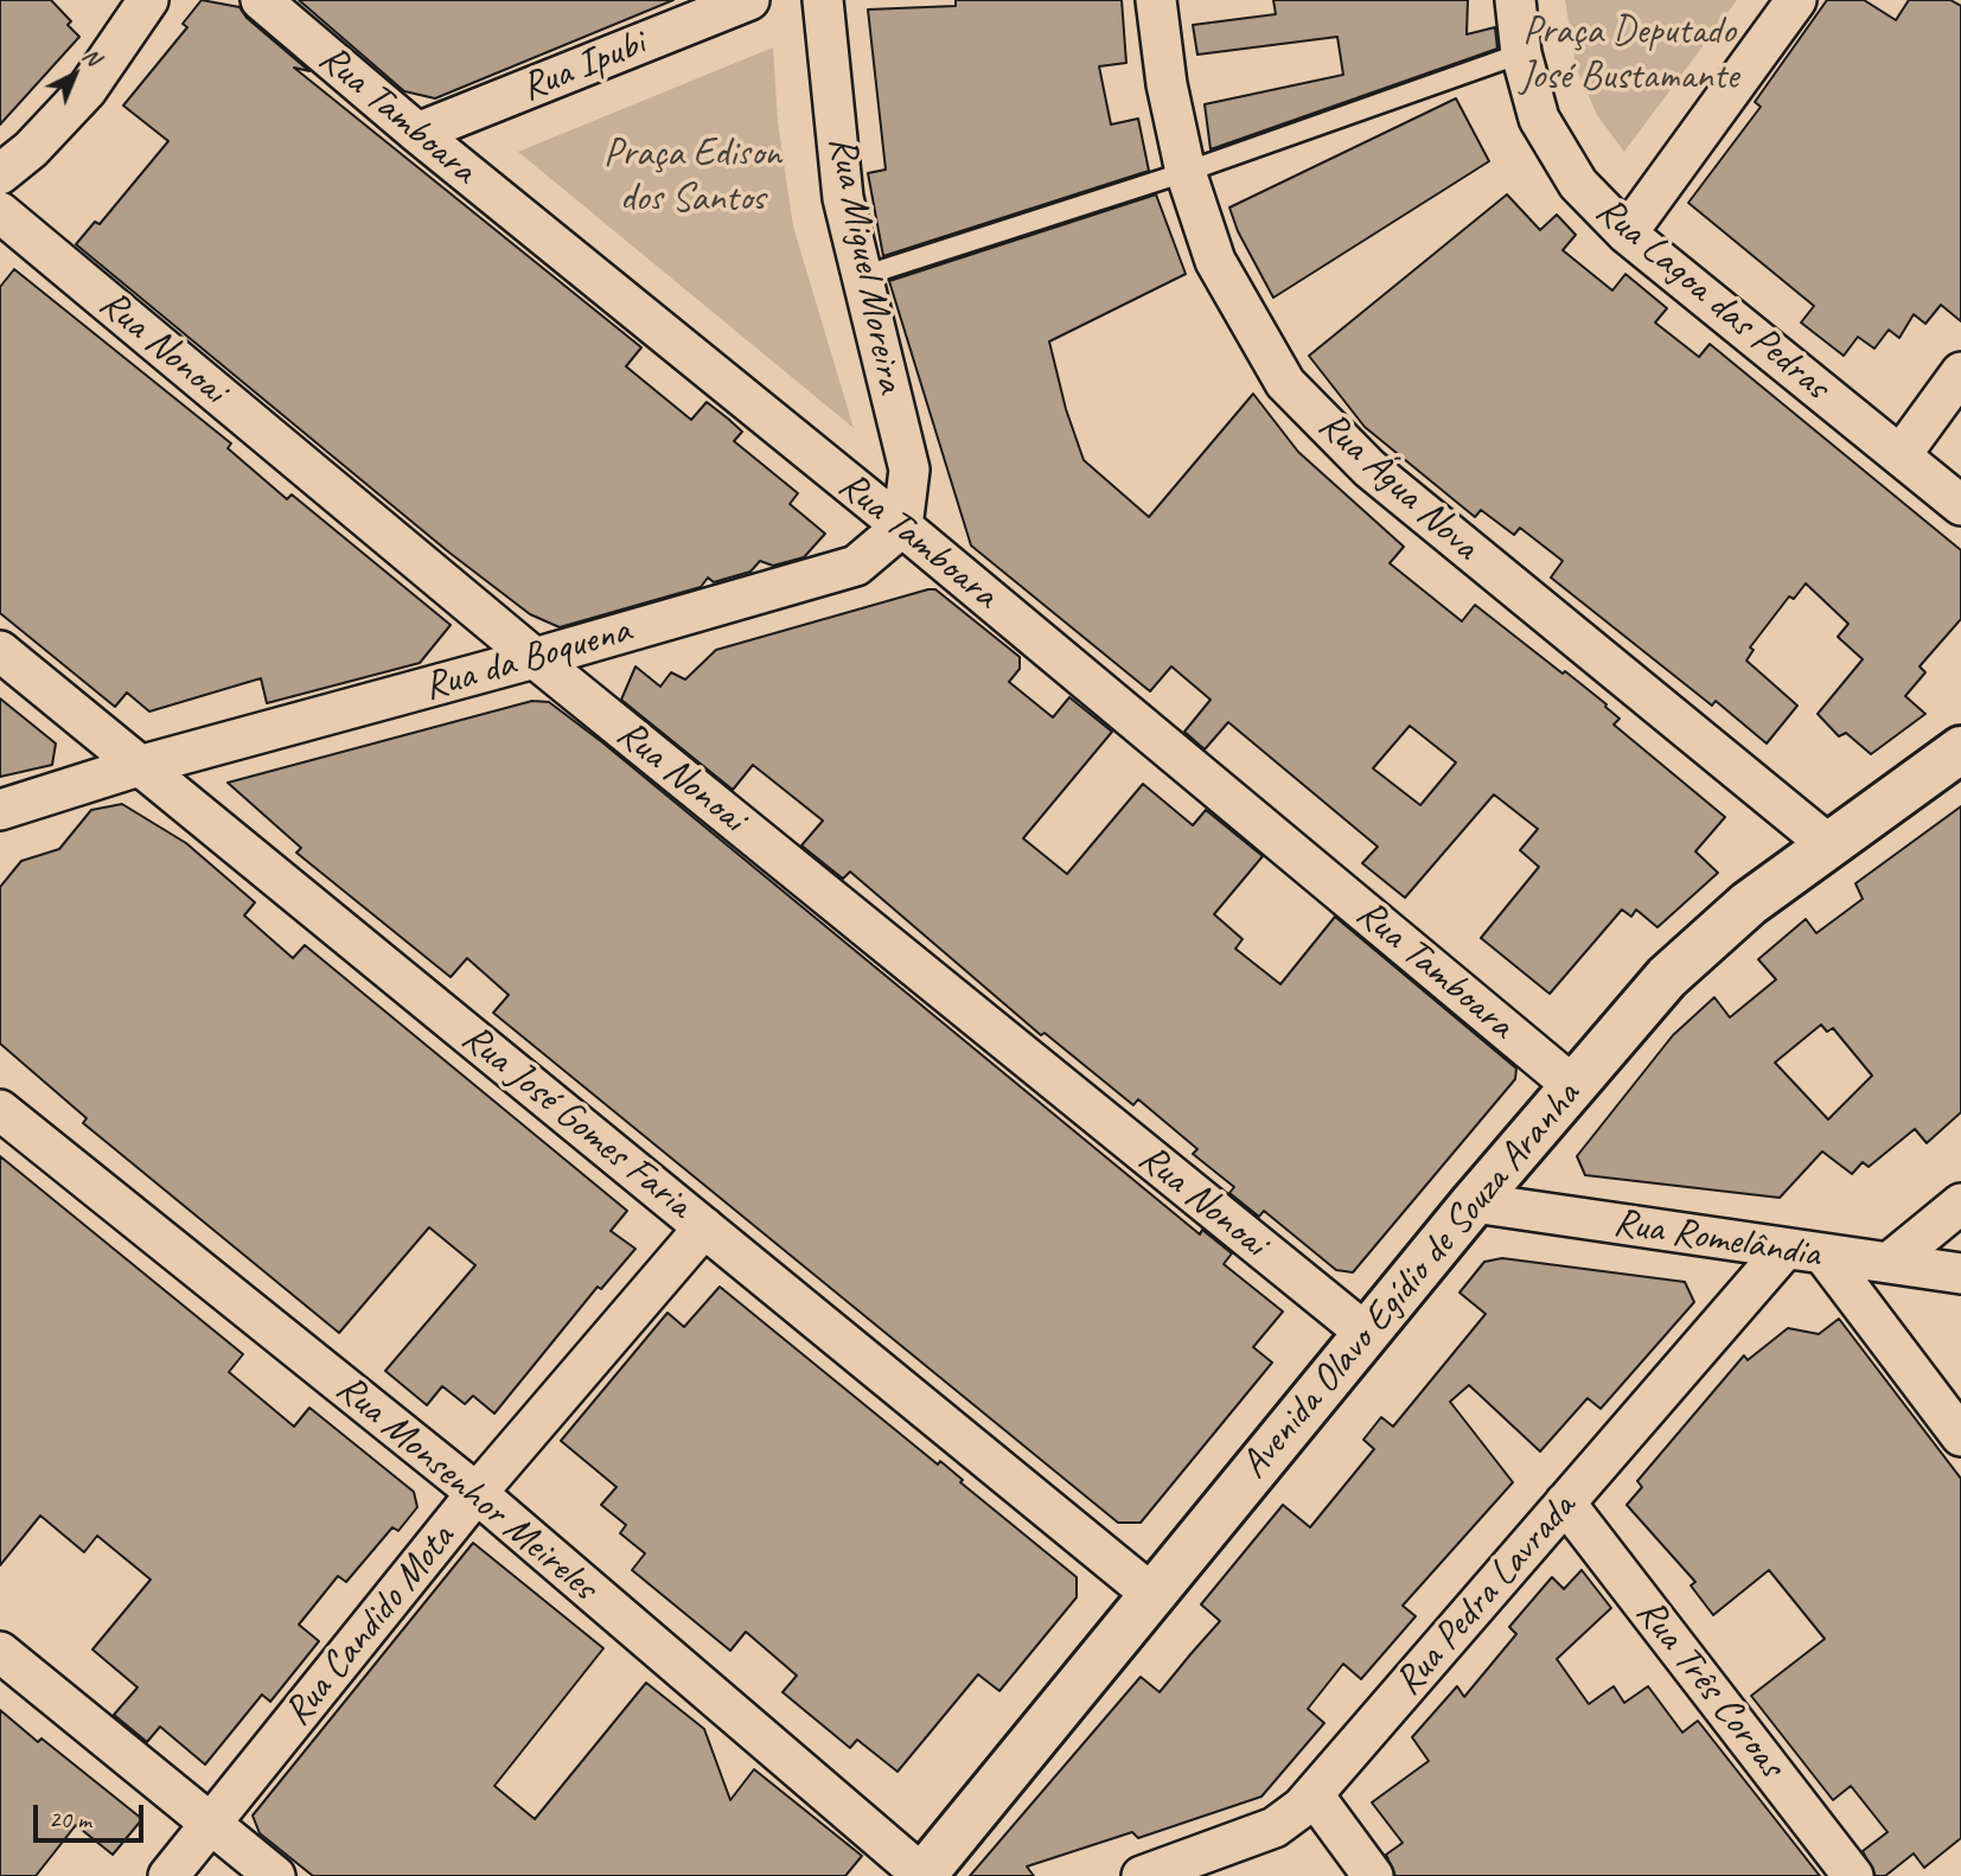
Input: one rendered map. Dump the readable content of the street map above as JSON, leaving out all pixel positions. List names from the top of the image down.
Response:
{
  "streets": {
    "main road": ["Avenida Olavo Egídio de Souza Aranha"],
    "street": [
      "Rua Ipubi",
      "Rua Tamboara",
      "Rua Miguel Moreira",
      "Rua Lagoa das Pedras",
      "Rua Nonoai",
      "Rua Água Nova",
      "Rua da Boquena",
      "Rua José Gomes Faria",
      "Rua Romelândia",
      "Rua Monsenhor Meireles",
      "Rua Pedra Lavrada",
      "Rua Candido Mota",
      "Rua Três Coroas"
    ]
  },
  "crossings": [
    ["Rua Ipubi", "Rua Tamboara"],
    ["Rua Tamboara", "Rua Miguel Moreira"],
    ["Rua Tamboara", "Rua da Boquena"],
    ["Rua Tamboara", "Avenida Olavo Egídio de Souza Aranha"],
    ["Rua Miguel Moreira", "Rua da Boquena"],
    ["Rua Nonoai", "Rua da Boquena"],
    ["Rua Nonoai", "Avenida Olavo Egídio de Souza Aranha"],
    ["Rua Água Nova", "Avenida Olavo Egídio de Souza Aranha"],
    ["Rua da Boquena", "Rua José Gomes Faria"],
    ["Rua José Gomes Faria", "Avenida Olavo Egídio de Souza Aranha"],
    ["Rua José Gomes Faria", "Rua Candido Mota"],
    ["Rua Romelândia", "Avenida Olavo Egídio de Souza Aranha"],
    ["Rua Romelândia", "Rua Pedra Lavrada"],
    ["Avenida Olavo Egídio de Souza Aranha", "Rua Monsenhor Meireles"],
    ["Rua Monsenhor Meireles", "Rua Candido Mota"],
    ["Rua Pedra Lavrada", "Rua Três Coroas"]
  ],
  "parks": ["Praça Deputado José Bustamante", "Praça Edison dos Santos"],
  "scale_bar": "20 m",
  "north": "top right"
}
